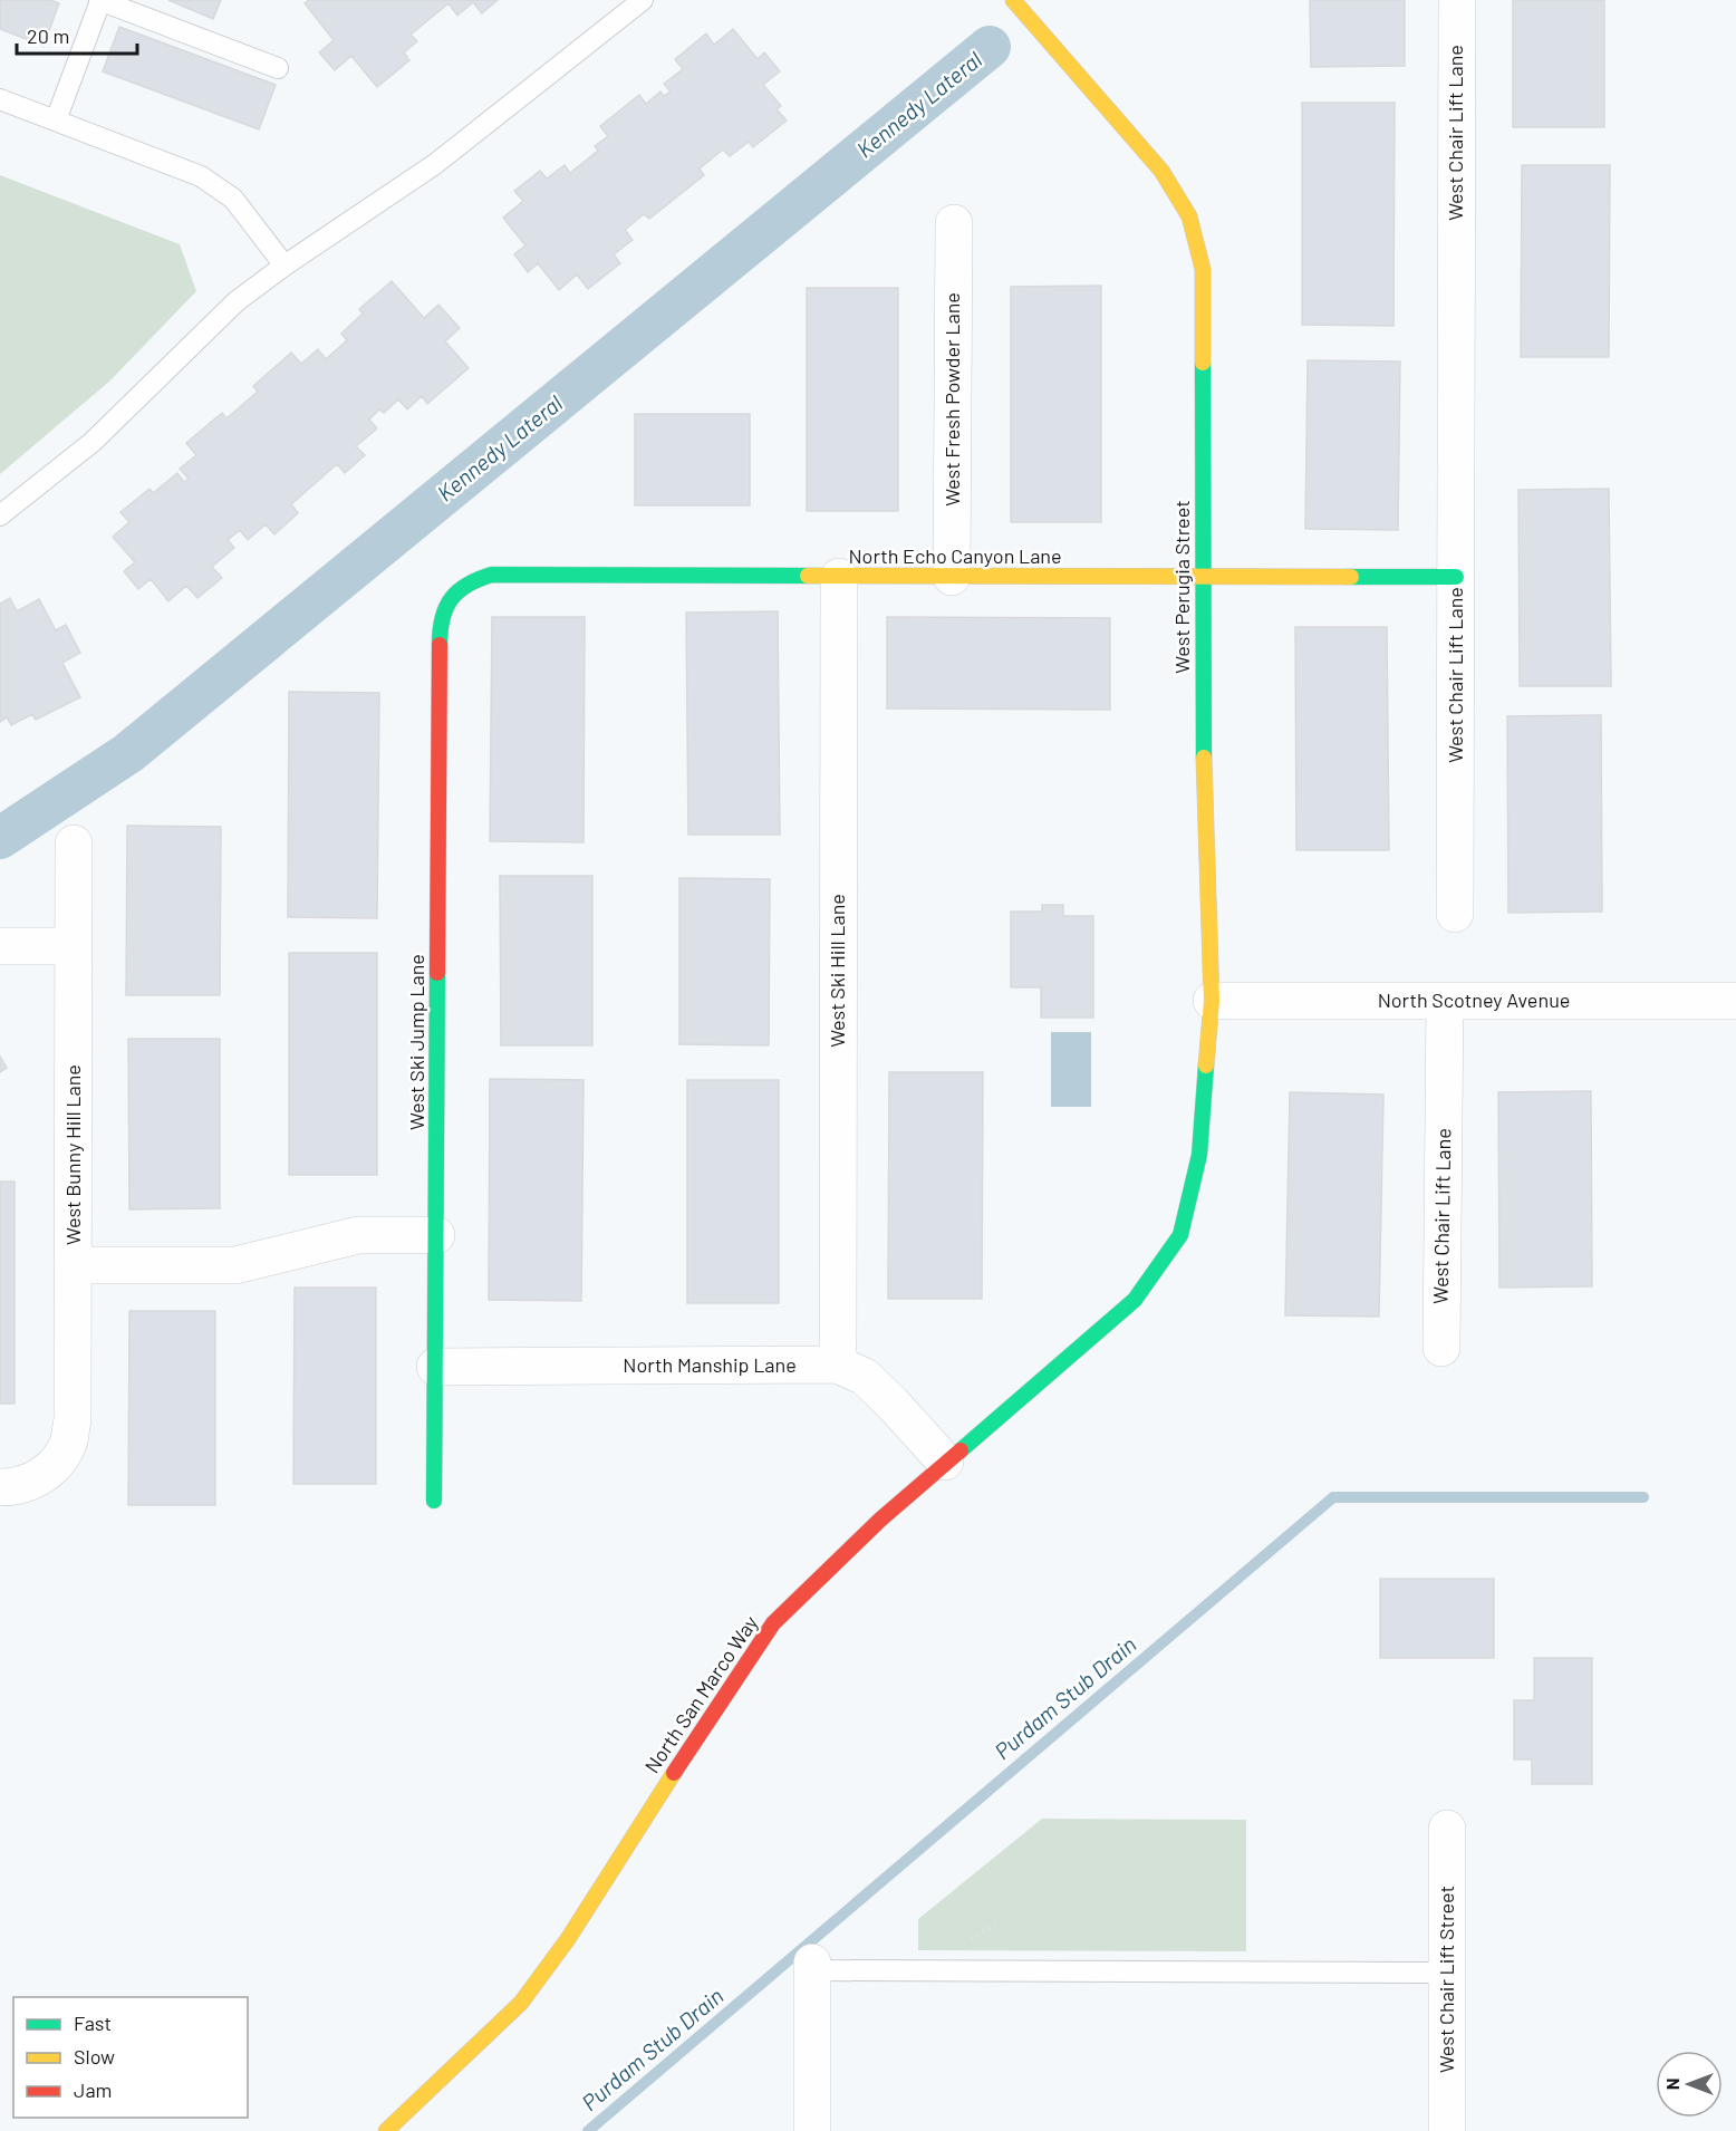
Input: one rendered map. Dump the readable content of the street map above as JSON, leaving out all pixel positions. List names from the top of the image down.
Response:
{
  "streets": {
    "street": [
      "West Chair Lift Lane",
      "West Fresh Powder Lane",
      "North Echo Canyon Lane",
      "West Perugia Street",
      "West Ski Hill Lane",
      "North Scotney Avenue",
      "West Ski Jump Lane",
      "West Bunny Hill Lane",
      "North Manship Lane",
      "North San Marco Way",
      "West Chair Lift Street"
    ]
  },
  "crossings": [
    ["West Chair Lift Lane", "North Echo Canyon Lane"],
    ["West Chair Lift Lane", "North Scotney Avenue"],
    ["West Fresh Powder Lane", "North Echo Canyon Lane"],
    ["North Echo Canyon Lane", "West Perugia Street"],
    ["North Echo Canyon Lane", "West Ski Hill Lane"],
    ["North Echo Canyon Lane", "West Ski Jump Lane"],
    ["West Perugia Street", "North Scotney Avenue"],
    ["West Perugia Street", "North San Marco Way"],
    ["West Ski Hill Lane", "North Manship Lane"],
    ["West Ski Jump Lane", "North Manship Lane"],
    ["North Manship Lane", "North San Marco Way"]
  ],
  "water": ["Kennedy Lateral", "Purdam Stub Drain"],
  "legend": ["Fast", "Slow", "Jam"],
  "scale_bar": "20 m",
  "north": "left"
}
